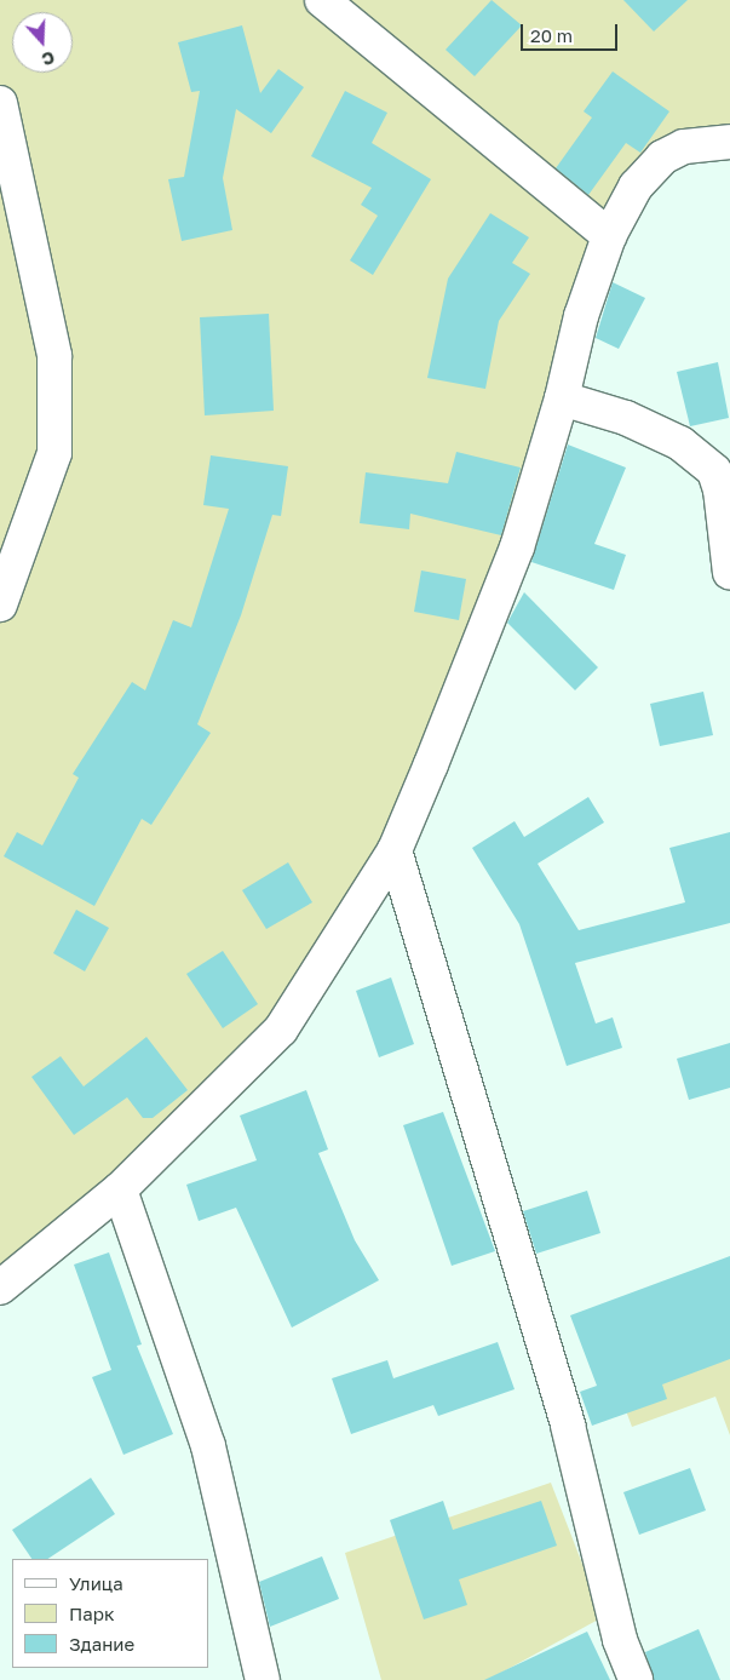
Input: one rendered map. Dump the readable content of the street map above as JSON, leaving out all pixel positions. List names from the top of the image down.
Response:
{
  "legend": ["Улица", "Парк", "Здание"],
  "scale_bar": "20 m",
  "north": "bottom"
}
